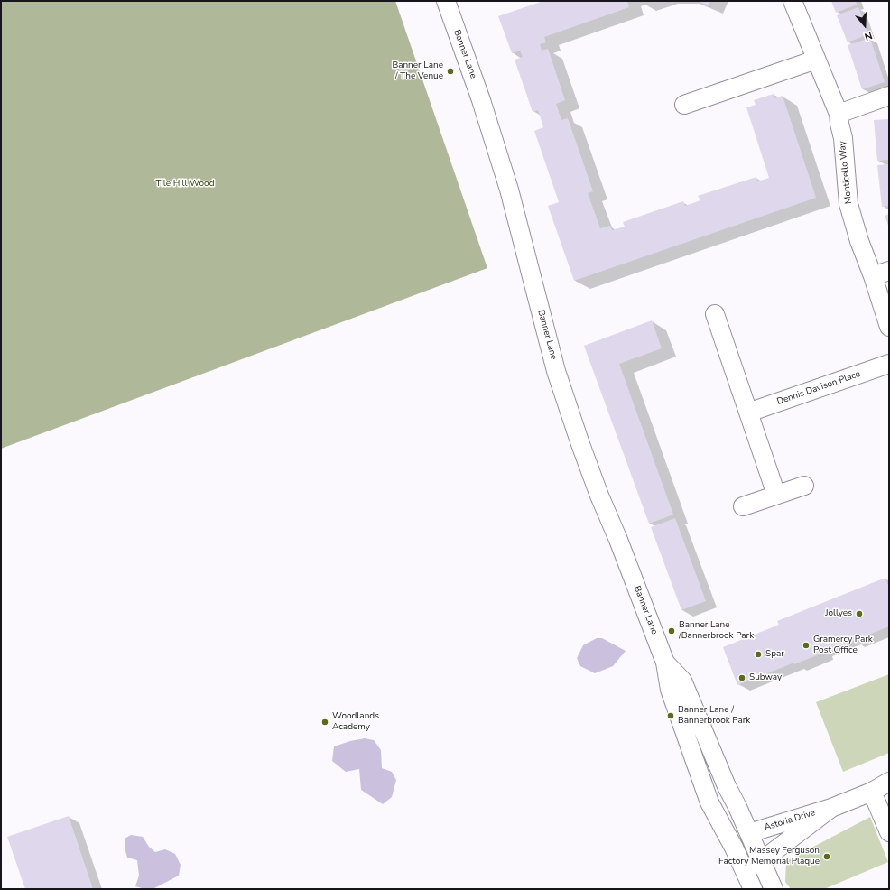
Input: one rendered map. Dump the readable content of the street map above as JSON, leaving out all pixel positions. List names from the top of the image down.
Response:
{
  "streets": {
    "street": [
      "Banner Lane",
      "Monticello Way",
      "Dennis Davison Place",
      "Astoria Drive"
    ]
  },
  "crossings": [
    ["Banner Lane", "Astoria Drive"]
  ],
  "parks": ["Tile Hill Wood"],
  "places": [
    "Banner Lane / The Venue",
    "Jollyes",
    "Banner Lane /Bannerbrook Park",
    "Gramercy Park Post Office",
    "Spar",
    "Subway",
    "Banner Lane / Bannerbrook Park",
    "Woodlands Academy",
    "Massey Ferguson Factory Memorial Plaque"
  ],
  "north": "bottom"
}
